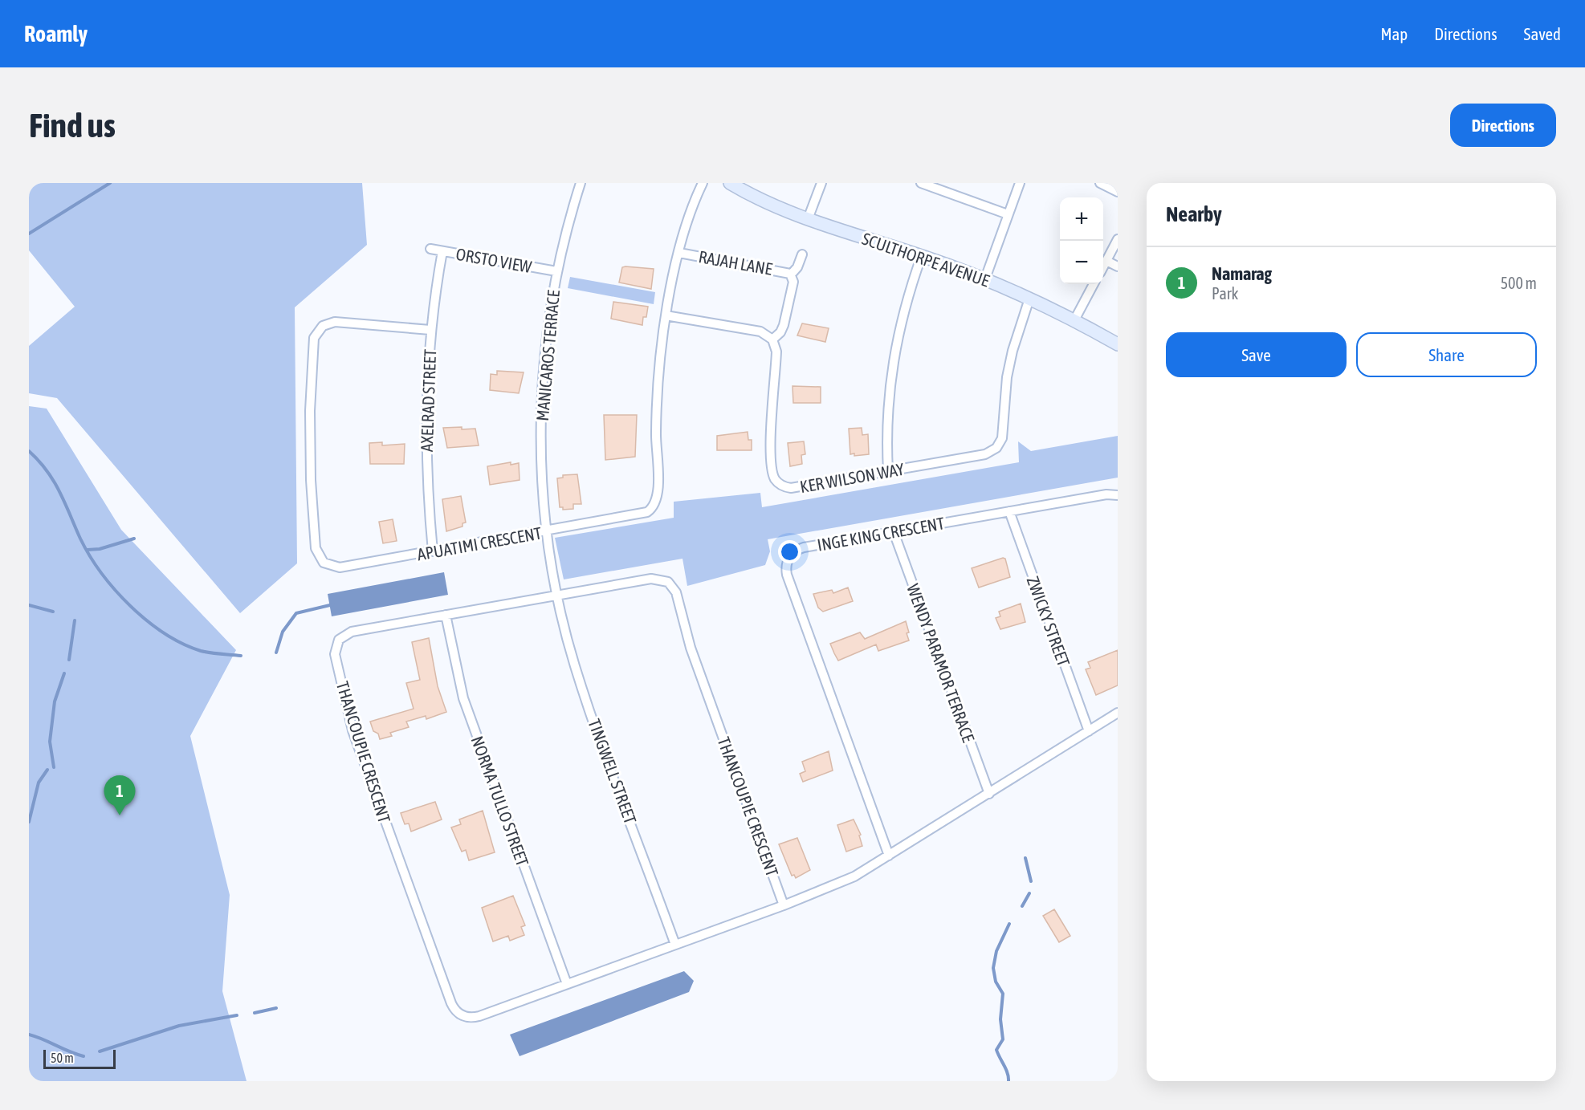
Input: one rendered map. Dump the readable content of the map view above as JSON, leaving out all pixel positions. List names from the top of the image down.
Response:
{
  "streets": {
    "street": [
      "SCULTHORPE AVENUE",
      "ORSTO VIEW",
      "RAJAH LANE",
      "MANICAROS TERRACE",
      "AXELRAD STREET",
      "KER WILSON WAY",
      "INGE KING CRESCENT",
      "APUATIMI CRESCENT",
      "ZWICKY STREET",
      "WENDY PARAMOR TERRACE",
      "THANCOUPIE CRESCENT",
      "TINGWELL STREET",
      "NORMA TULLO STREET"
    ]
  },
  "crossings": [
    ["SCULTHORPE AVENUE", "KER WILSON WAY"],
    ["ORSTO VIEW", "MANICAROS TERRACE"],
    ["ORSTO VIEW", "AXELRAD STREET"],
    ["RAJAH LANE", "KER WILSON WAY"],
    ["RAJAH LANE", "APUATIMI CRESCENT"],
    ["MANICAROS TERRACE", "APUATIMI CRESCENT"],
    ["MANICAROS TERRACE", "THANCOUPIE CRESCENT"],
    ["MANICAROS TERRACE", "TINGWELL STREET"],
    ["AXELRAD STREET", "APUATIMI CRESCENT"],
    ["INGE KING CRESCENT", "ZWICKY STREET"],
    ["INGE KING CRESCENT", "WENDY PARAMOR TERRACE"],
    ["INGE KING CRESCENT", "THANCOUPIE CRESCENT"],
    ["ZWICKY STREET", "THANCOUPIE CRESCENT"],
    ["WENDY PARAMOR TERRACE", "THANCOUPIE CRESCENT"],
    ["THANCOUPIE CRESCENT", "TINGWELL STREET"],
    ["THANCOUPIE CRESCENT", "NORMA TULLO STREET"]
  ],
  "scale_bar": "50 m",
  "page": {
    "header": "Roamly",
    "nav": ["Map", "Directions", "Saved"],
    "buttons": [
      "Directions",
      ["Save", "Share"]
    ],
    "title": "Find us",
    "heading": "Nearby",
    "map_buttons": ["+", "−"],
    "list": [
      {
        "mark": "1",
        "name": "Namarag",
        "note": "Park",
        "value": "500 m"
      }
    ],
    "pins": "1",
    "scale": "50 m"
  }
}
